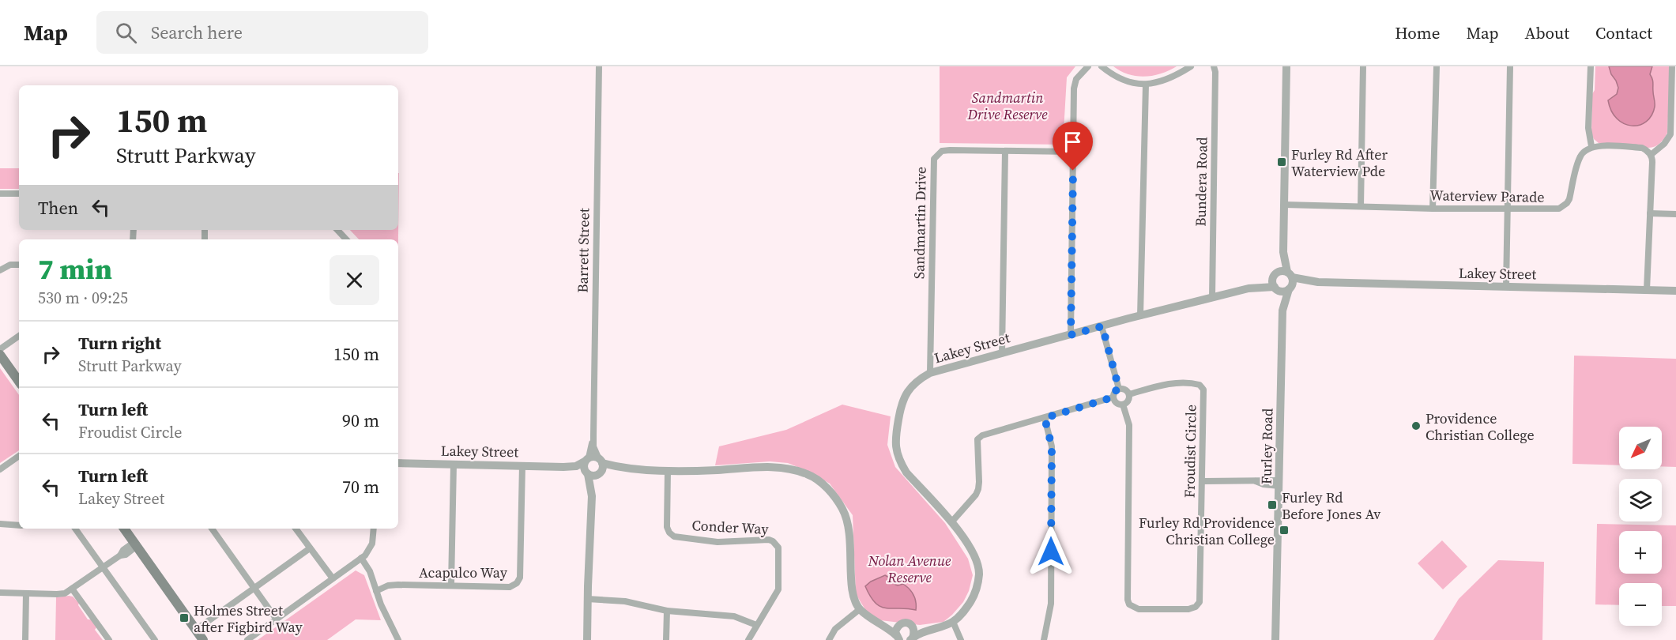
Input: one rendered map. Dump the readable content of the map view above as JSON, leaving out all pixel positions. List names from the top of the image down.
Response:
{
  "streets": {
    "street": [
      "Bundera Road",
      "Waterview Parade",
      "Sandmartin Drive",
      "Barrett Street",
      "Lakey Street",
      "Furley Road",
      "Froudist Circle",
      "Conder Way",
      "Acapulco Way"
    ]
  },
  "crossings": [
    ["Bundera Road", "Lakey Street"],
    ["Waterview Parade", "Furley Road"],
    ["Sandmartin Drive", "Lakey Street"],
    ["Barrett Street", "Lakey Street"],
    ["Lakey Street", "Furley Road"],
    ["Lakey Street", "Conder Way"],
    ["Lakey Street", "Acapulco Way"]
  ],
  "parks": ["Sandmartin Drive Reserve", "Nolan Avenue Reserve"],
  "places": {
    "transit": [
      "Furley Rd After Waterview Pde",
      "Furley Rd Before Jones Av",
      "Furley Rd Providence Christian College",
      "Holmes Street after Figbird Way"
    ],
    "other": ["Providence Christian College"]
  },
  "north": "bottom left",
  "page": {
    "header": "Map",
    "search": "Search here",
    "nav": [
      "Home",
      "Map",
      "About",
      "Contact"
    ],
    "turn": ["150 m", "Strutt Parkway"],
    "then": "Then",
    "heading": ["7 min", "530 m · 09:25"],
    "list": [
      {
        "name": "Turn right",
        "note": "Strutt Parkway",
        "value": "150 m"
      },
      {
        "name": "Turn left",
        "note": "Froudist Circle",
        "value": "90 m"
      },
      {
        "name": "Turn left",
        "note": "Lakey Street",
        "value": "70 m"
      }
    ],
    "map_buttons": ["+", "−"]
  }
}
